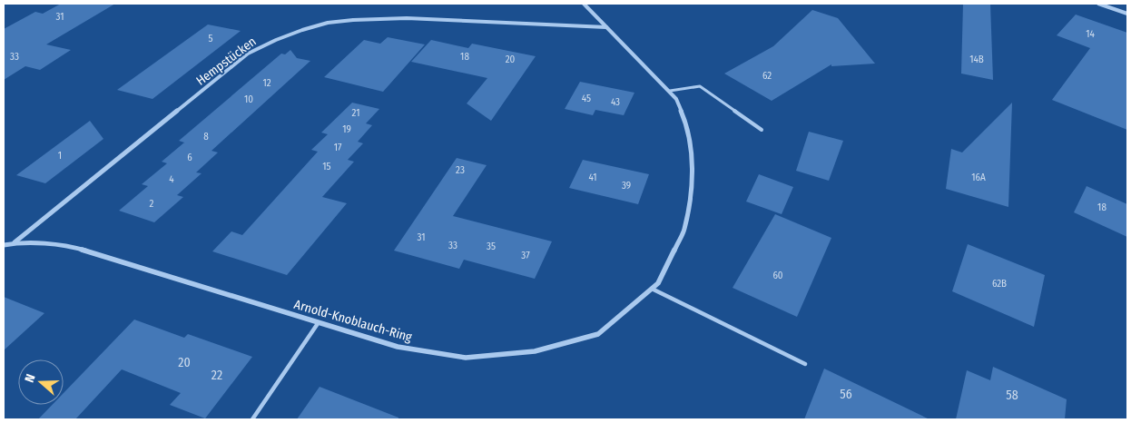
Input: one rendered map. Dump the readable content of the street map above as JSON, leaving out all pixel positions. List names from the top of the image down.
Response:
{
  "streets": {
    "street": ["Hempstücken", "Arnold-Knoblauch-Ring"]
  },
  "crossings": [
    ["Hempstücken", "Arnold-Knoblauch-Ring"]
  ],
  "house_numbers": [
    "31",
    "14",
    "5",
    "33",
    "18",
    "20",
    "14B",
    "62",
    "12",
    "45",
    "10",
    "43",
    "21",
    "19",
    "8",
    "17",
    "1",
    "6",
    "15",
    "23",
    "41",
    "16A",
    "4",
    "39",
    "2",
    "18",
    "31",
    "33",
    "35",
    "37",
    "60",
    "62B",
    "20",
    "22",
    "56",
    "58"
  ],
  "north": "left"
}
